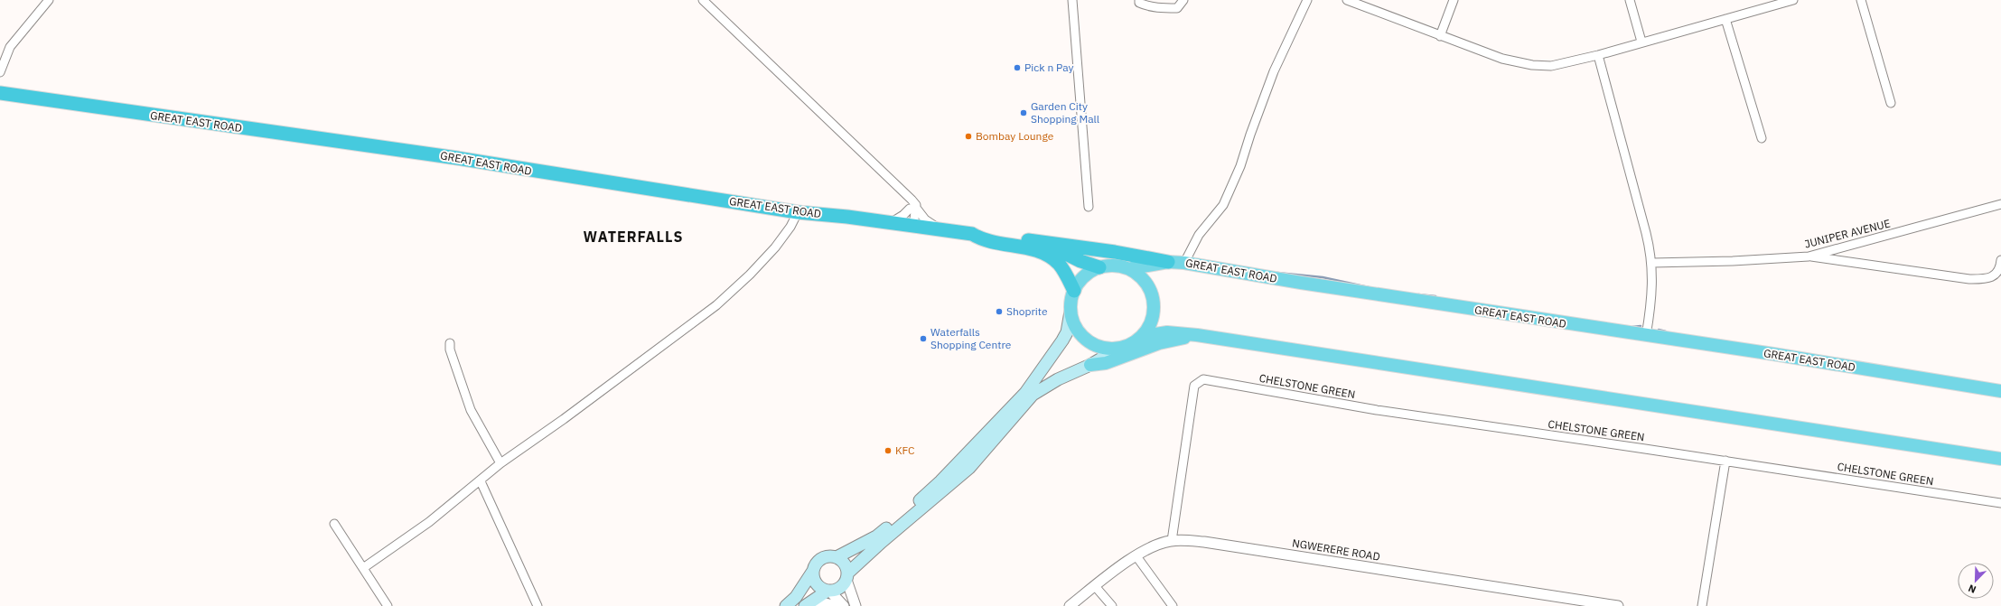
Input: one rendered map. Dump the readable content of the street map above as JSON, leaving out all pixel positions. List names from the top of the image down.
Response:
{
  "streets": {
    "highway": ["GREAT EAST ROAD"],
    "street": ["JUNIPER AVENUE", "CHELSTONE GREEN", "NGWERERE ROAD"]
  },
  "crossings": [
    ["CHELSTONE GREEN", "NGWERERE ROAD"]
  ],
  "districts": ["WATERFALLS"],
  "places": [
    "Pick n Pay",
    "Garden City Shopping Mall",
    "Bombay Lounge",
    "Shoprite",
    "Waterfalls Shopping Centre",
    "KFC"
  ],
  "north": "bottom left"
}
